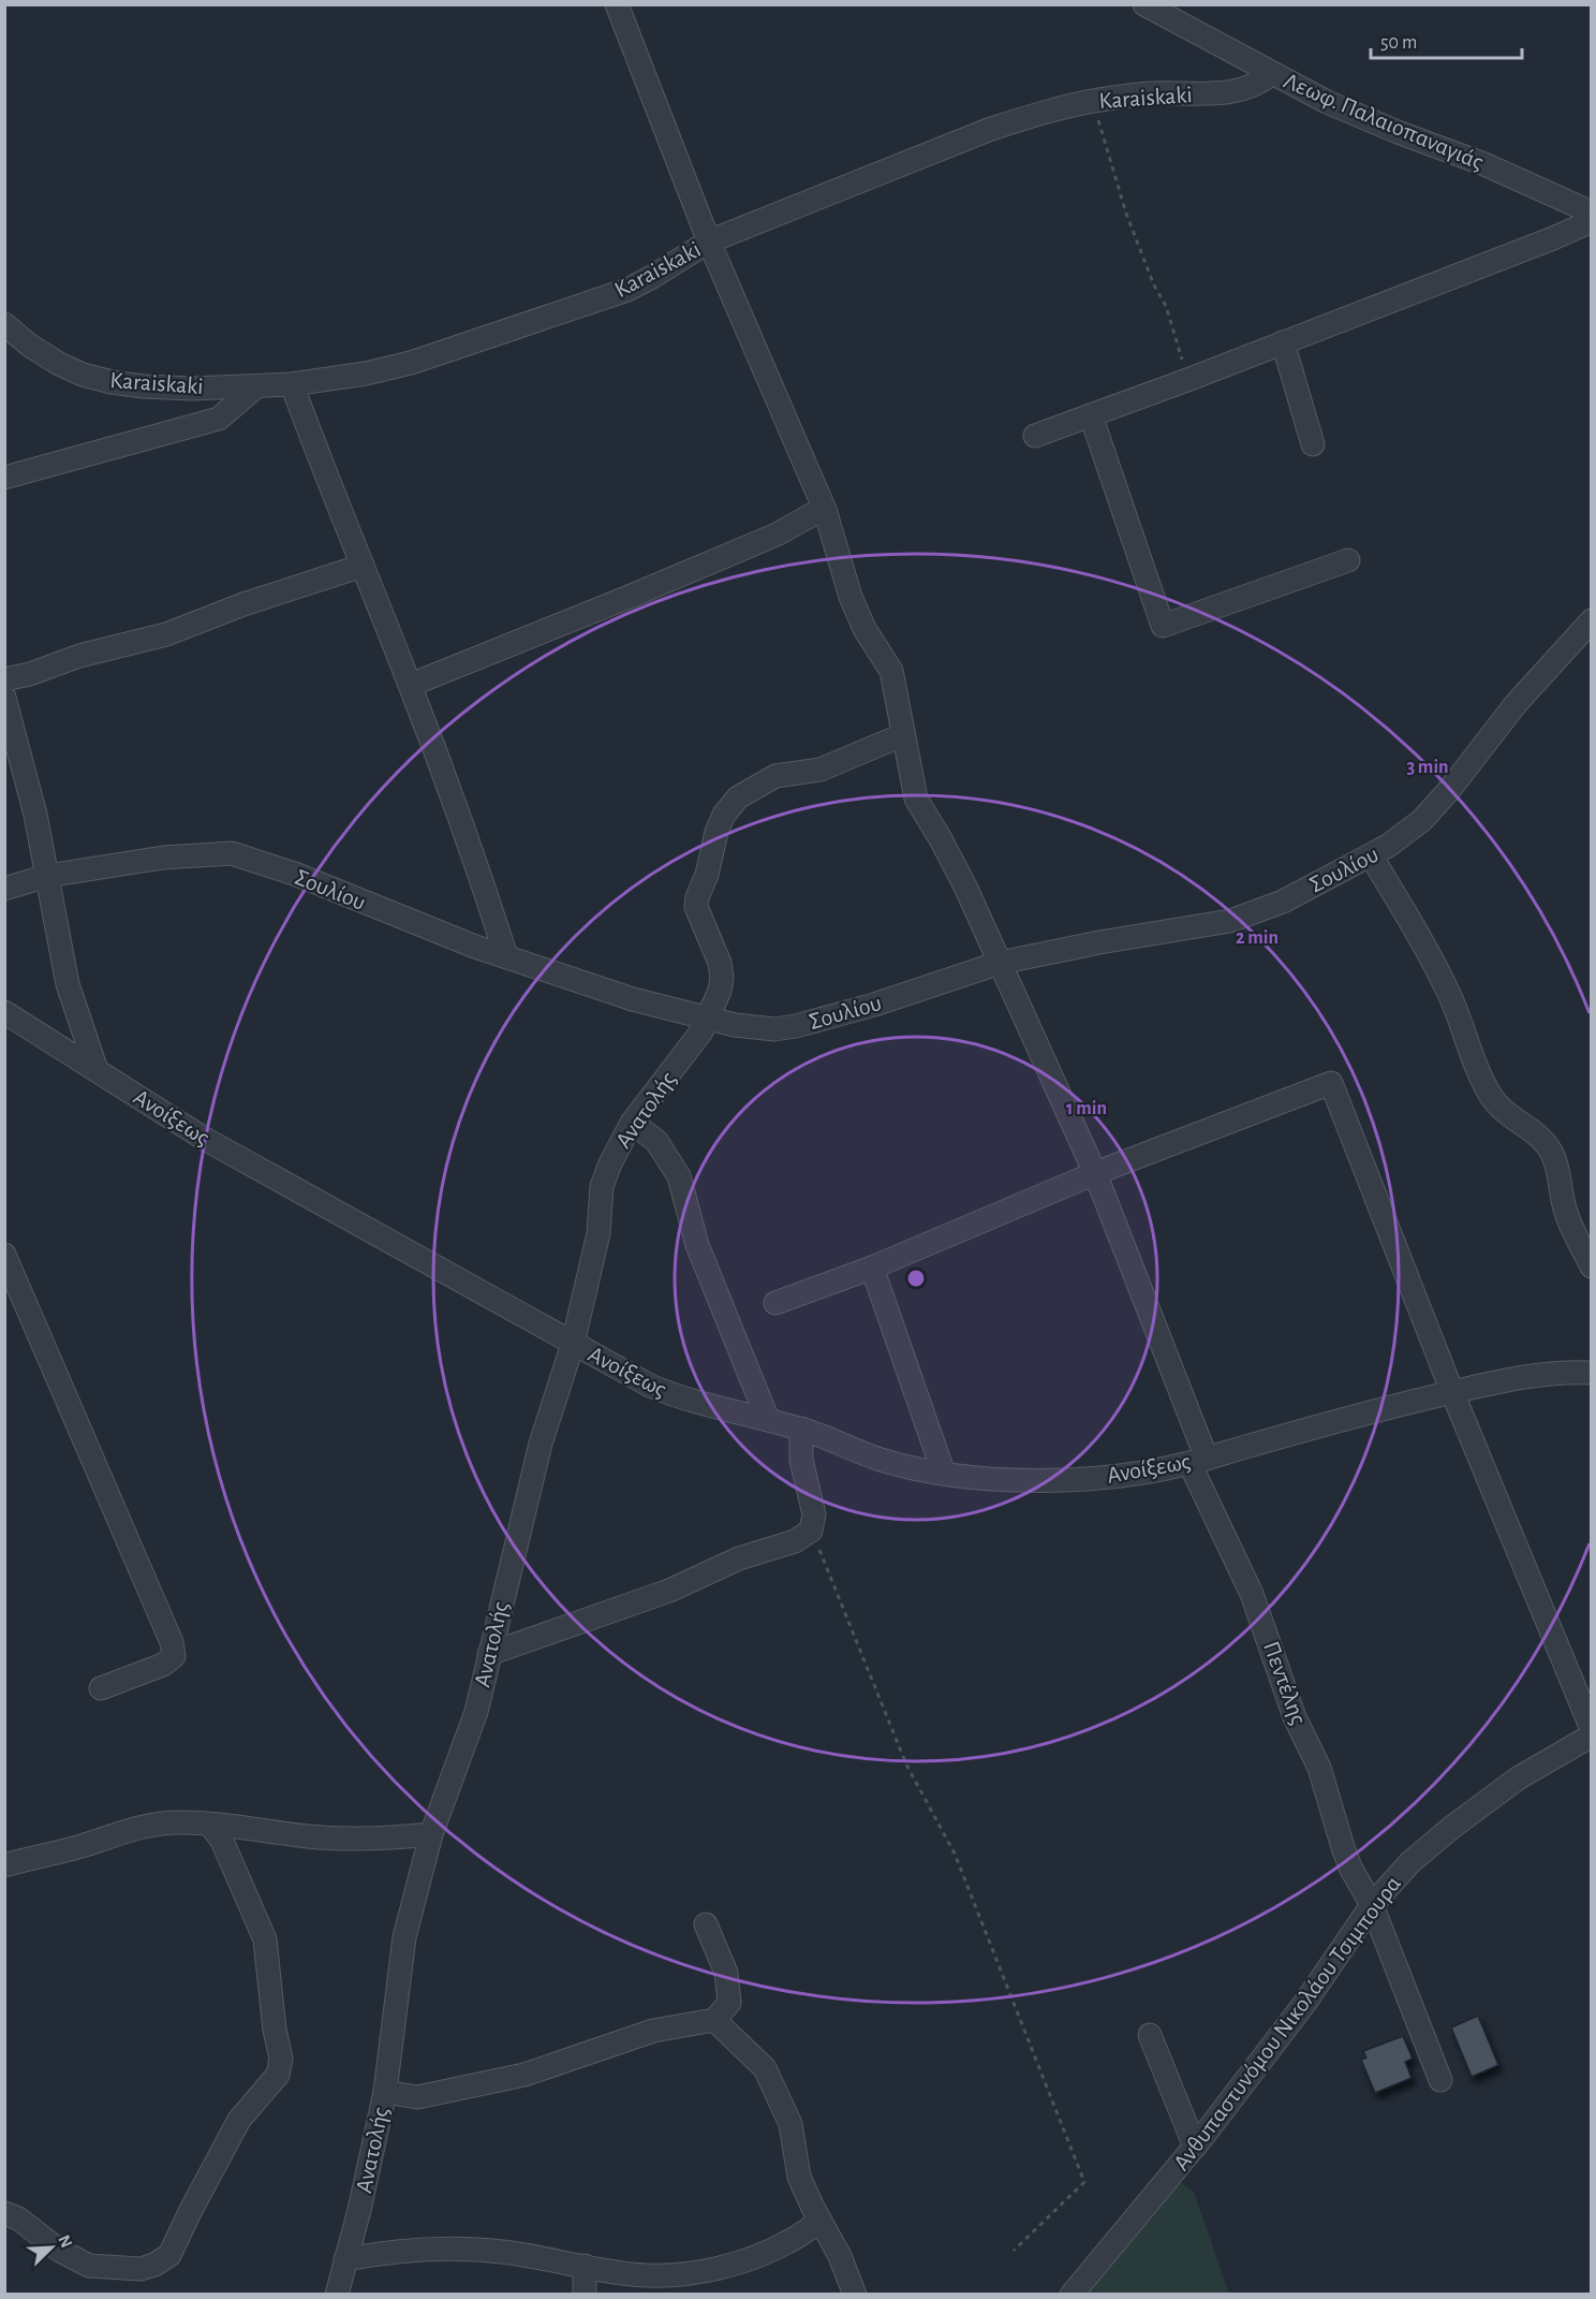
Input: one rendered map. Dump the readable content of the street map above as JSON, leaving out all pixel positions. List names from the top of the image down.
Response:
{
  "streets": {
    "street": [
      "Karaiskaki",
      "Λεωφ. Παλαιοπαναγιάς",
      "Σουλίου",
      "Ανατολής",
      "Ανοίξεως",
      "Πεντέλης",
      "Ανθυπαστυνόμου Νικολάου Τσιμπουρα"
    ]
  },
  "crossings": [
    ["Karaiskaki", "Λεωφ. Παλαιοπαναγιάς"],
    ["Karaiskaki", "Πεντέλης"],
    ["Σουλίου", "Ανατολής"],
    ["Σουλίου", "Πεντέλης"],
    ["Ανατολής", "Ανοίξεως"],
    ["Ανατολής", "Πεντέλης"],
    ["Ανοίξεως", "Πεντέλης"],
    ["Πεντέλης", "Ανθυπαστυνόμου Νικολάου Τσιμπουρα"]
  ],
  "scale_bar": "50 m",
  "north": "top right",
  "rings": ["3 min", "2 min", "1 min"]
}
